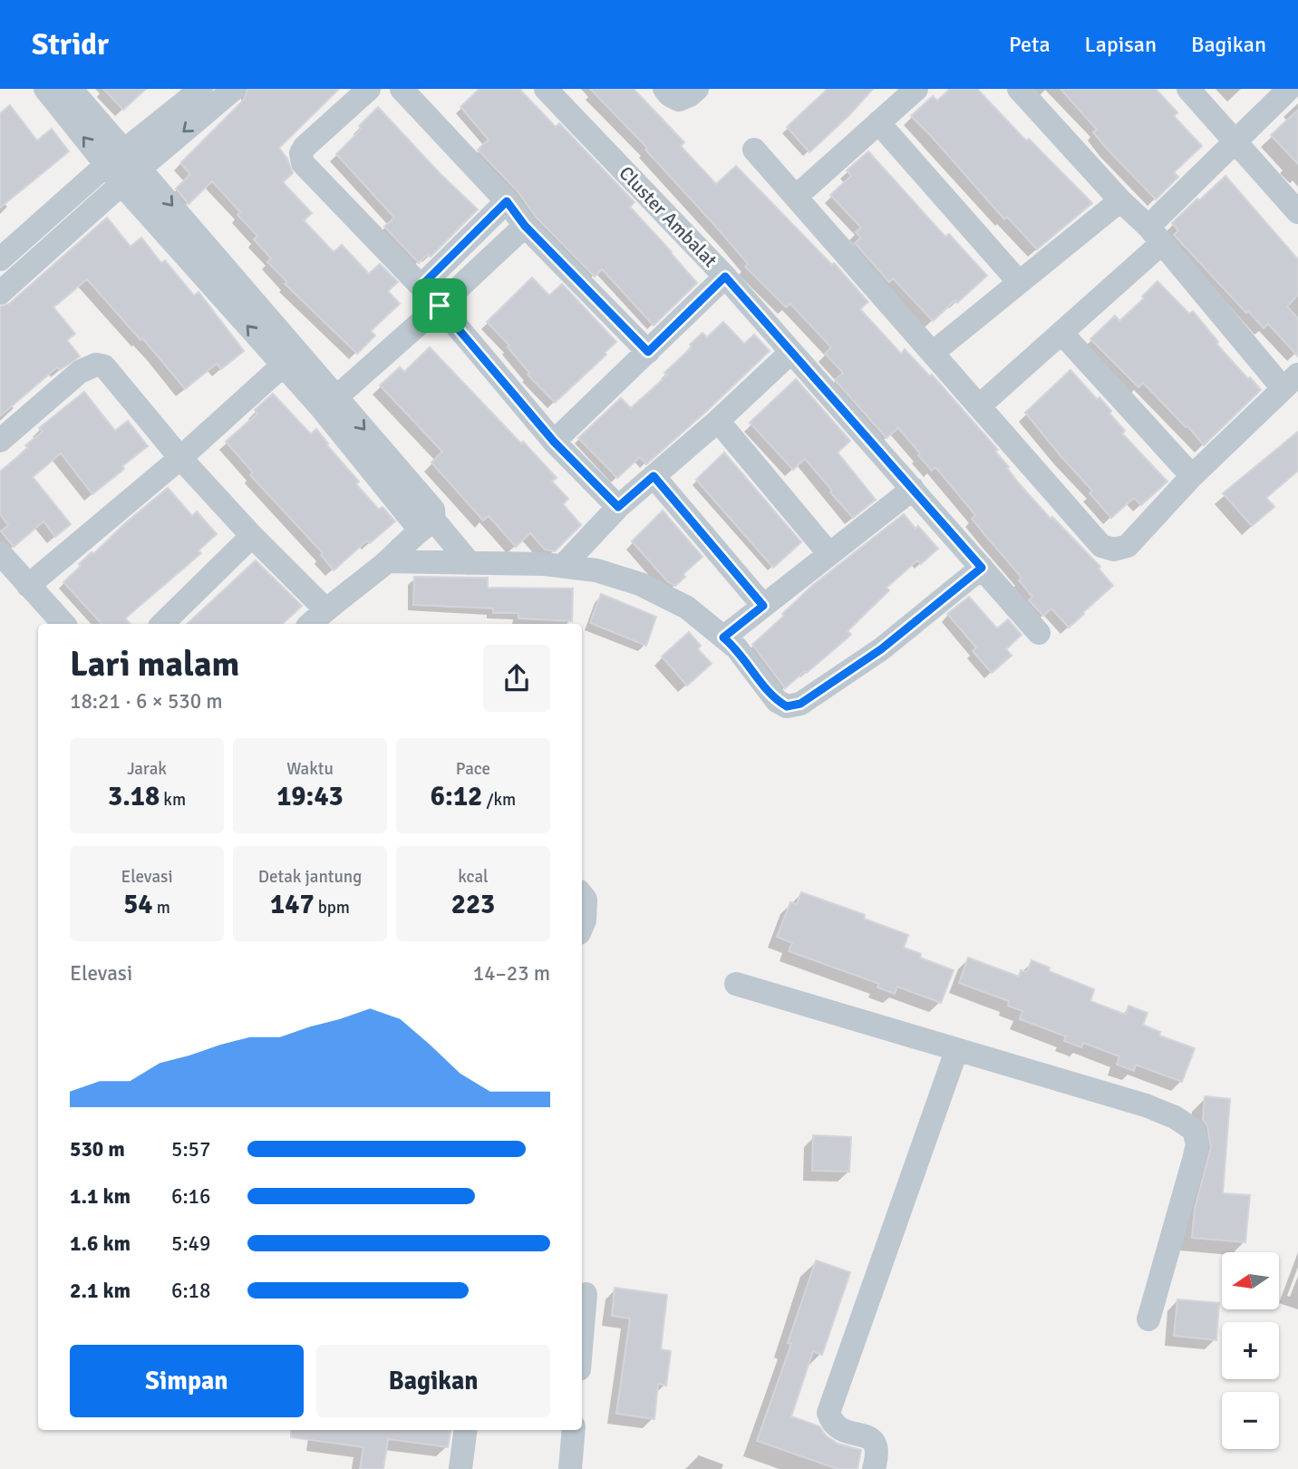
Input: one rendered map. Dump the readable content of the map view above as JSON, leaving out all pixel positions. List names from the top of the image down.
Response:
{
  "streets": {
    "street": ["Cluster Ambalat"]
  },
  "north": "left",
  "page": {
    "header": "Stridr",
    "nav": ["Peta", "Lapisan", "Bagikan"],
    "heading": ["Lari malam", "18:21 · 6 × 530 m"],
    "stats": [
      ["Jarak", "3.18 km"],
      ["Waktu", "19:43"],
      ["Pace", "6:12 /km"],
      ["Elevasi", "54 m"],
      ["Detak jantung", "147 bpm"],
      ["kcal", "223"]
    ],
    "chart": ["Elevasi", "14–23 m"],
    "list": [
      {
        "name": "530 m",
        "note": "5:57"
      },
      {
        "name": "1.1 km",
        "note": "6:16"
      },
      {
        "name": "1.6 km",
        "note": "5:49"
      },
      {
        "name": "2.1 km",
        "note": "6:18"
      }
    ],
    "map_buttons": ["+", "−"],
    "buttons": ["Simpan", "Bagikan"]
  }
}
